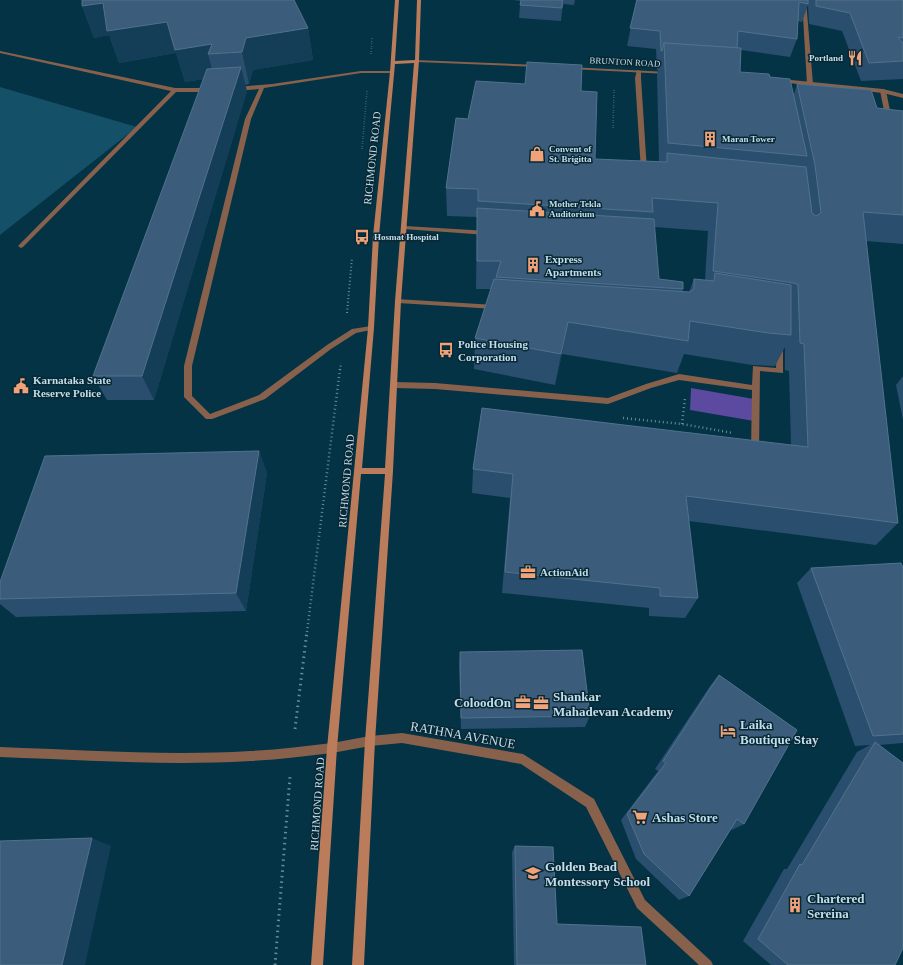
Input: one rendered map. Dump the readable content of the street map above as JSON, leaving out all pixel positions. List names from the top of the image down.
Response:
{
  "streets": {
    "main road": ["RICHMOND ROAD"],
    "street": ["BRUNTON ROAD", "RATHNA AVENUE"]
  },
  "crossings": [
    ["RICHMOND ROAD", "RATHNA AVENUE"]
  ],
  "places": {
    "restaurant": ["Portland"],
    "building": ["Maran Tower", "Express Apartments", "Chartered Sereina"],
    "shop": ["Convent of St. Brigitta"],
    "public building": ["Mother Tekla Auditorium", "Karnataka State Reserve Police"],
    "bus stop": ["Hosmat Hospital", "Police Housing Corporation"],
    "office": ["ActionAid", "ColoodOn", "Shankar Mahadevan Academy"],
    "hotel": ["Laika Boutique Stay"],
    "supermarket": ["Ashas Store"],
    "school or university": ["Golden Bead Montessory School"]
  }
}
